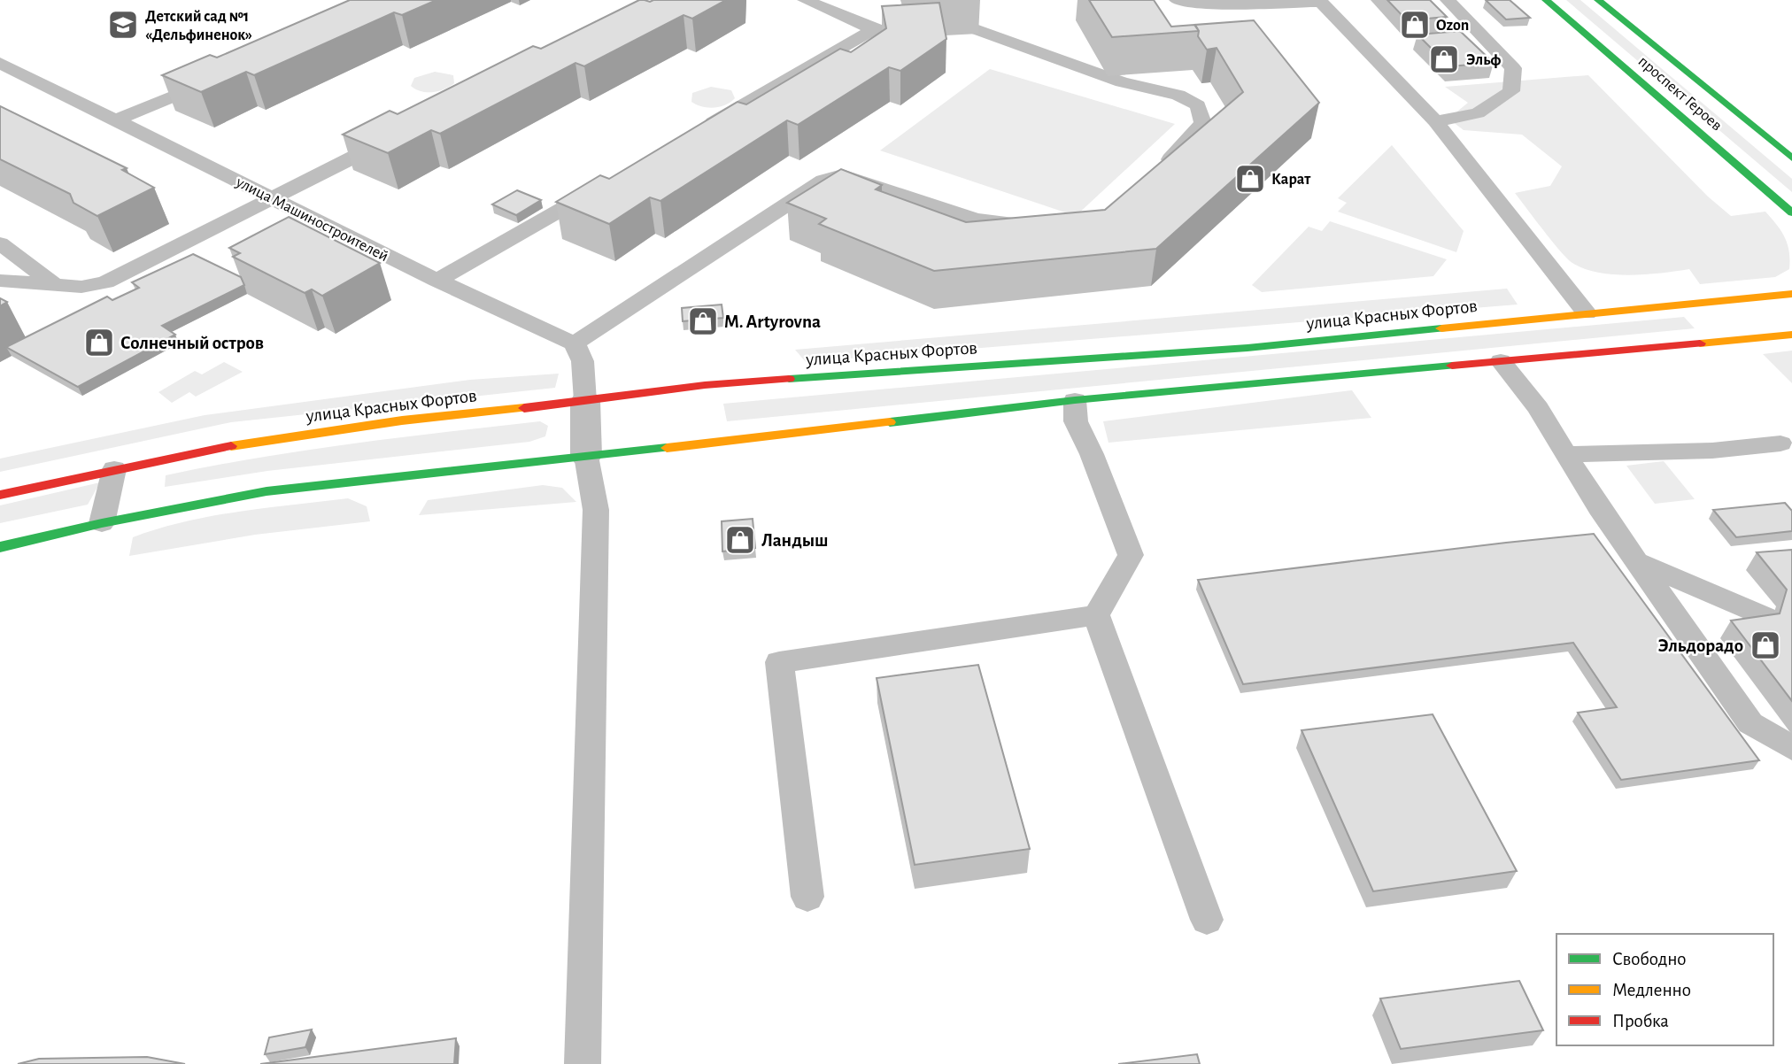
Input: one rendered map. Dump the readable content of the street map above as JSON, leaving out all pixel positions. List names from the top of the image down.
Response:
{
  "streets": {
    "street": ["проспект Героев", "улица Красных Фортов"],
    "lane": ["улица Машиностроителей"]
  },
  "places": {
    "school or university": ["Детский сад №1 «Дельфиненок»"],
    "shop": [
      "Ozon",
      "Эльф",
      "Карат",
      "M. Artyrovna",
      "Солнечный остров",
      "Ландыш",
      "Эльдорадо"
    ]
  },
  "legend": ["Свободно", "Медленно", "Пробка"]
}
